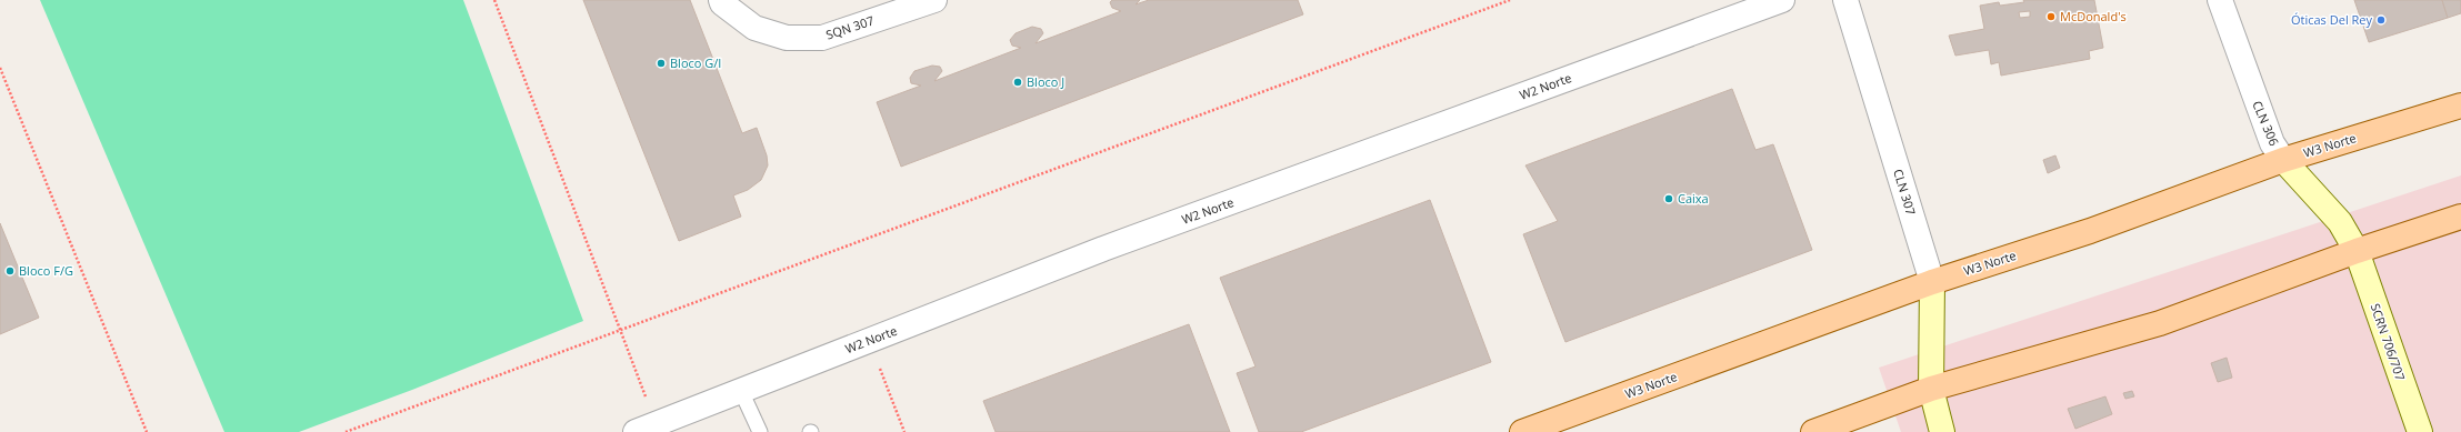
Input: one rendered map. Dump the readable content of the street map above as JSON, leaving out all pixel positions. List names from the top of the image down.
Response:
{
  "streets": {
    "main road": [
      "CLN 306",
      "W3 Norte",
      "CLN 307",
      "SCRN 706/707"
    ],
    "street": ["SQN 307", "W2 Norte"]
  },
  "crossings": [
    ["CLN 306", "W3 Norte"],
    ["CLN 306", "SCRN 706/707"],
    ["W3 Norte", "CLN 307"]
  ],
  "places": [
    "McDonald's",
    "Óticas Del Rey",
    "Bloco G/I",
    "Bloco J",
    "Caixa",
    "Bloco F/G"
  ]
}
